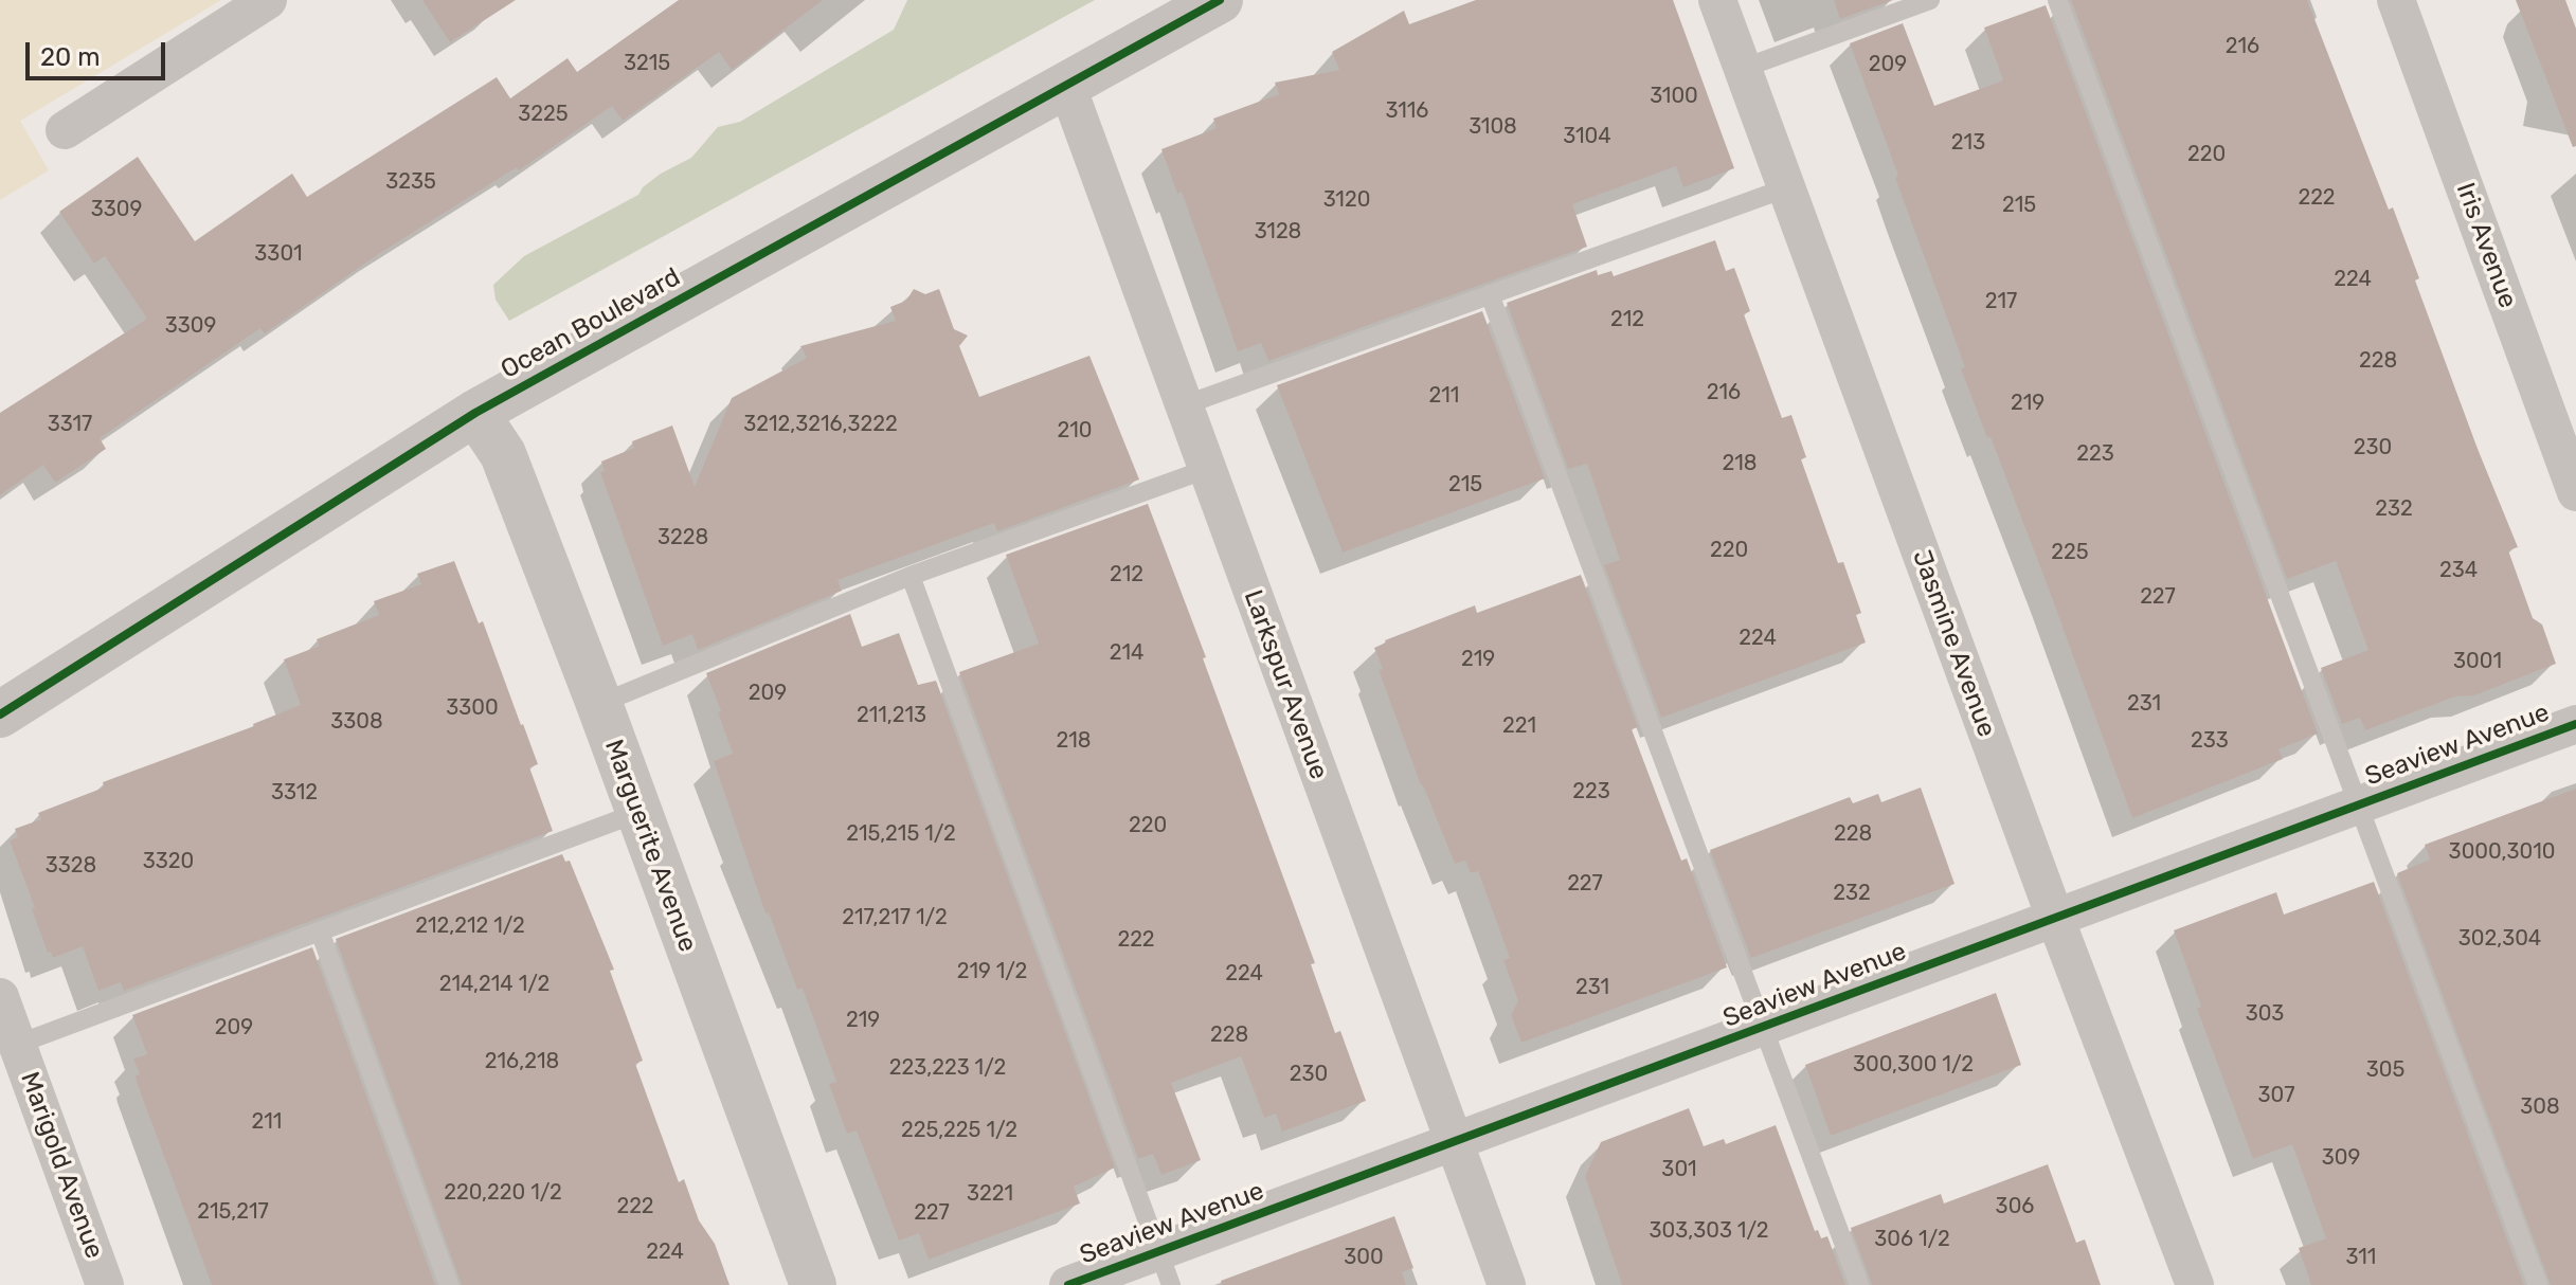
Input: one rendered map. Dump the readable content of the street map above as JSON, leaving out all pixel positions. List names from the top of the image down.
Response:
{
  "streets": {
    "street": [
      "Iris Avenue",
      "Ocean Boulevard",
      "Jasmine Avenue",
      "Larkspur Avenue",
      "Seaview Avenue",
      "Marguerite Avenue",
      "Marigold Avenue"
    ]
  },
  "crossings": [
    ["Ocean Boulevard", "Larkspur Avenue"],
    ["Ocean Boulevard", "Marguerite Avenue"],
    ["Jasmine Avenue", "Seaview Avenue"],
    ["Larkspur Avenue", "Seaview Avenue"]
  ],
  "house_numbers": [
    "216",
    "3215",
    "209",
    "3100",
    "3116",
    "3225",
    "3108",
    "3104",
    "213",
    "220",
    "3235",
    "222",
    "3120",
    "215",
    "3309",
    "3128",
    "3301",
    "224",
    "217",
    "212",
    "3309",
    "228",
    "216",
    "211",
    "219",
    "3317",
    "3212,3216,3222",
    "210",
    "230",
    "223",
    "218",
    "215",
    "232",
    "3228",
    "220",
    "225",
    "234",
    "212",
    "227",
    "224",
    "214",
    "219",
    "3001",
    "209",
    "231",
    "3300",
    "211,213",
    "3308",
    "221",
    "218",
    "233",
    "223",
    "3312",
    "220",
    "215,215 1/2",
    "228",
    "3000,3010",
    "3320",
    "3328",
    "227",
    "232",
    "217,217 1/2",
    "212,212 1/2",
    "302,304",
    "222",
    "219 1/2",
    "224",
    "214,214 1/2",
    "231",
    "303",
    "219",
    "209",
    "228",
    "216,218",
    "300,300 1/2",
    "223,223 1/2",
    "305",
    "230",
    "307",
    "308",
    "211",
    "225,225 1/2",
    "309",
    "301",
    "220,220 1/2",
    "3221",
    "222",
    "306",
    "215,217",
    "227",
    "303,303 1/2",
    "306 1/2",
    "224",
    "300",
    "311"
  ],
  "scale_bar": "20 m"
}
